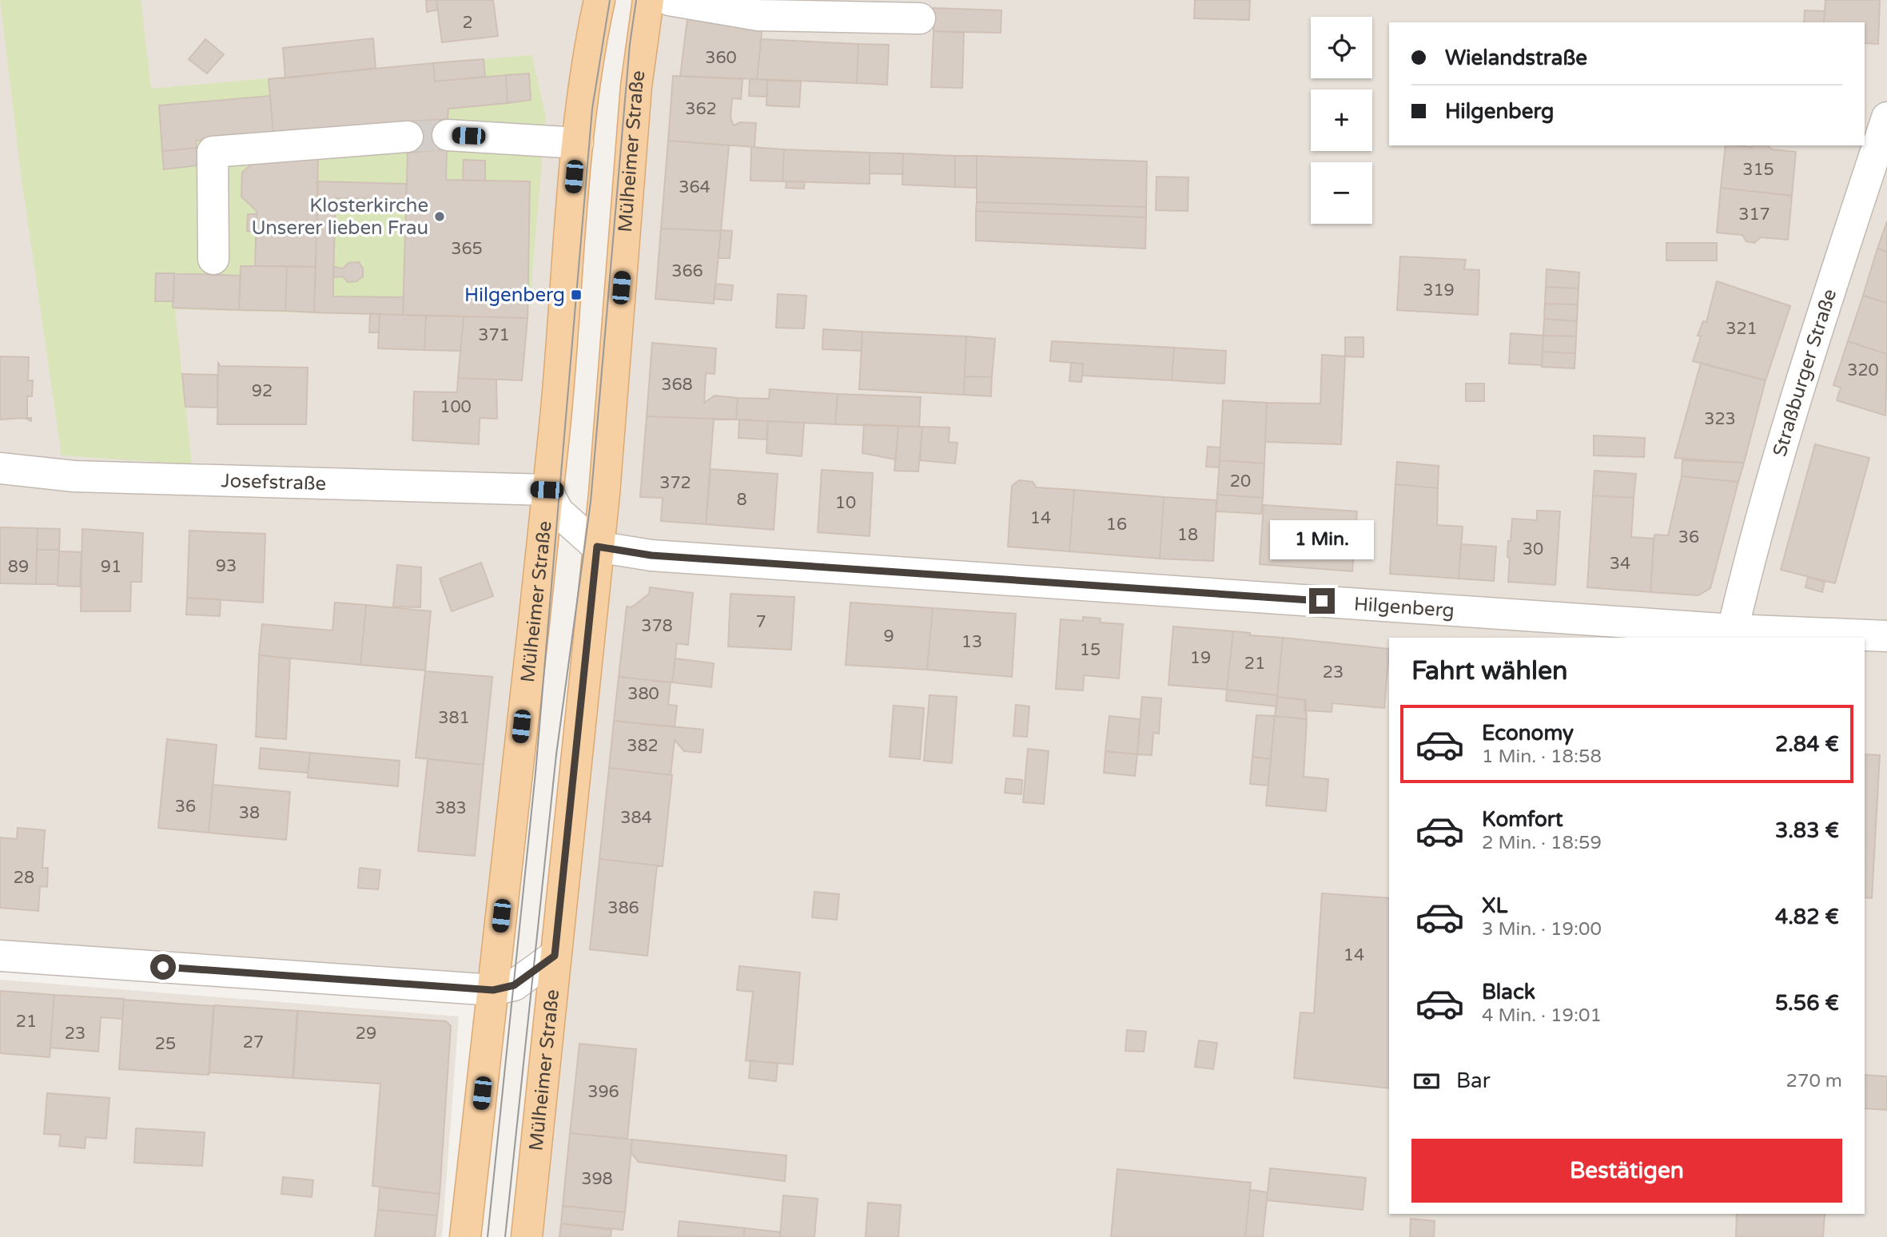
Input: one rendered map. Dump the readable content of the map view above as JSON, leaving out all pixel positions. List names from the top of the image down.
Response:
{
  "streets": {
    "main road": ["Mülheimer Straße"],
    "street": ["Straßburger Straße", "Josefstraße", "Hilgenberg"]
  },
  "crossings": [
    ["Mülheimer Straße", "Josefstraße"],
    ["Mülheimer Straße", "Hilgenberg"],
    ["Straßburger Straße", "Hilgenberg"]
  ],
  "places": {
    "other": ["Klosterkirche Unserer lieben Frau"],
    "transit": ["Hilgenberg"]
  },
  "house_numbers": [
    "2",
    "360",
    "362",
    "315",
    "364",
    "317",
    "365",
    "366",
    "319",
    "321",
    "371",
    "320",
    "368",
    "92",
    "100",
    "323",
    "20",
    "372",
    "8",
    "10",
    "14",
    "16",
    "18",
    "36",
    "30",
    "34",
    "93",
    "89",
    "91",
    "7",
    "378",
    "9",
    "13",
    "15",
    "19",
    "21",
    "23",
    "380",
    "381",
    "382",
    "36",
    "383",
    "38",
    "384",
    "28",
    "386",
    "14",
    "21",
    "23",
    "29",
    "27",
    "25",
    "396",
    "398"
  ],
  "page": {
    "map_buttons": ["+", "−"],
    "banner": ["Wielandstraße", "Hilgenberg"],
    "bubble": "1 Min.",
    "heading": "Fahrt wählen",
    "list": [
      {
        "name": "Economy",
        "note": "1 Min. · 18:58",
        "value": "2.84 €"
      },
      {
        "name": "Komfort",
        "note": "2 Min. · 18:59",
        "value": "3.83 €"
      },
      {
        "name": "XL",
        "note": "3 Min. · 19:00",
        "value": "4.82 €"
      },
      {
        "name": "Black",
        "note": "4 Min. · 19:01",
        "value": "5.56 €"
      }
    ],
    "pay": ["Bar", "270 m"],
    "buttons": "Bestätigen"
  }
}
